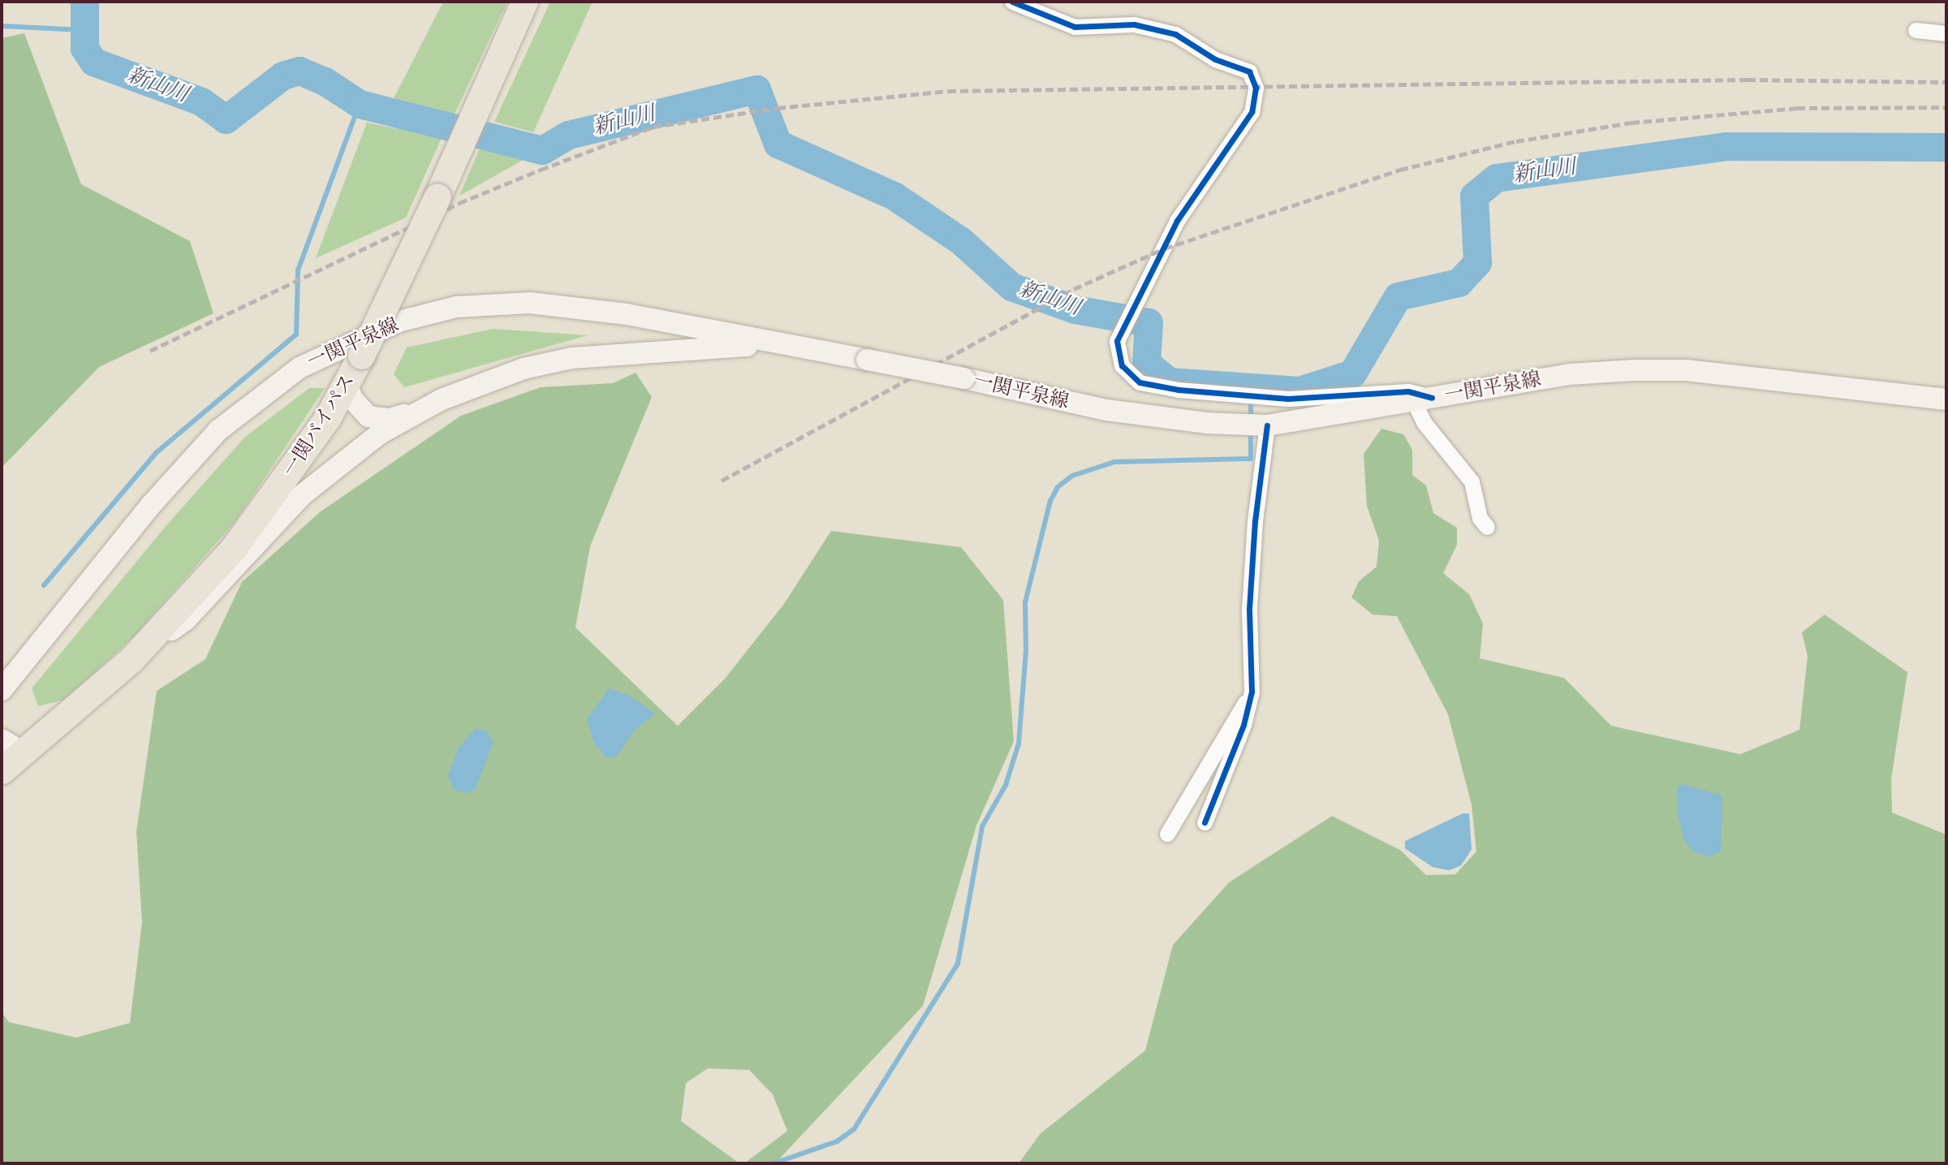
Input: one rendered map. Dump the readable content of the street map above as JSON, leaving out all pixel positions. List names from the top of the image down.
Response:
{
  "streets": {
    "highway": ["一関バイパス"],
    "main road": ["一関平泉線"]
  },
  "crossings": [
    ["一関平泉線", "一関バイパス"]
  ],
  "water": ["新山川"]
}
